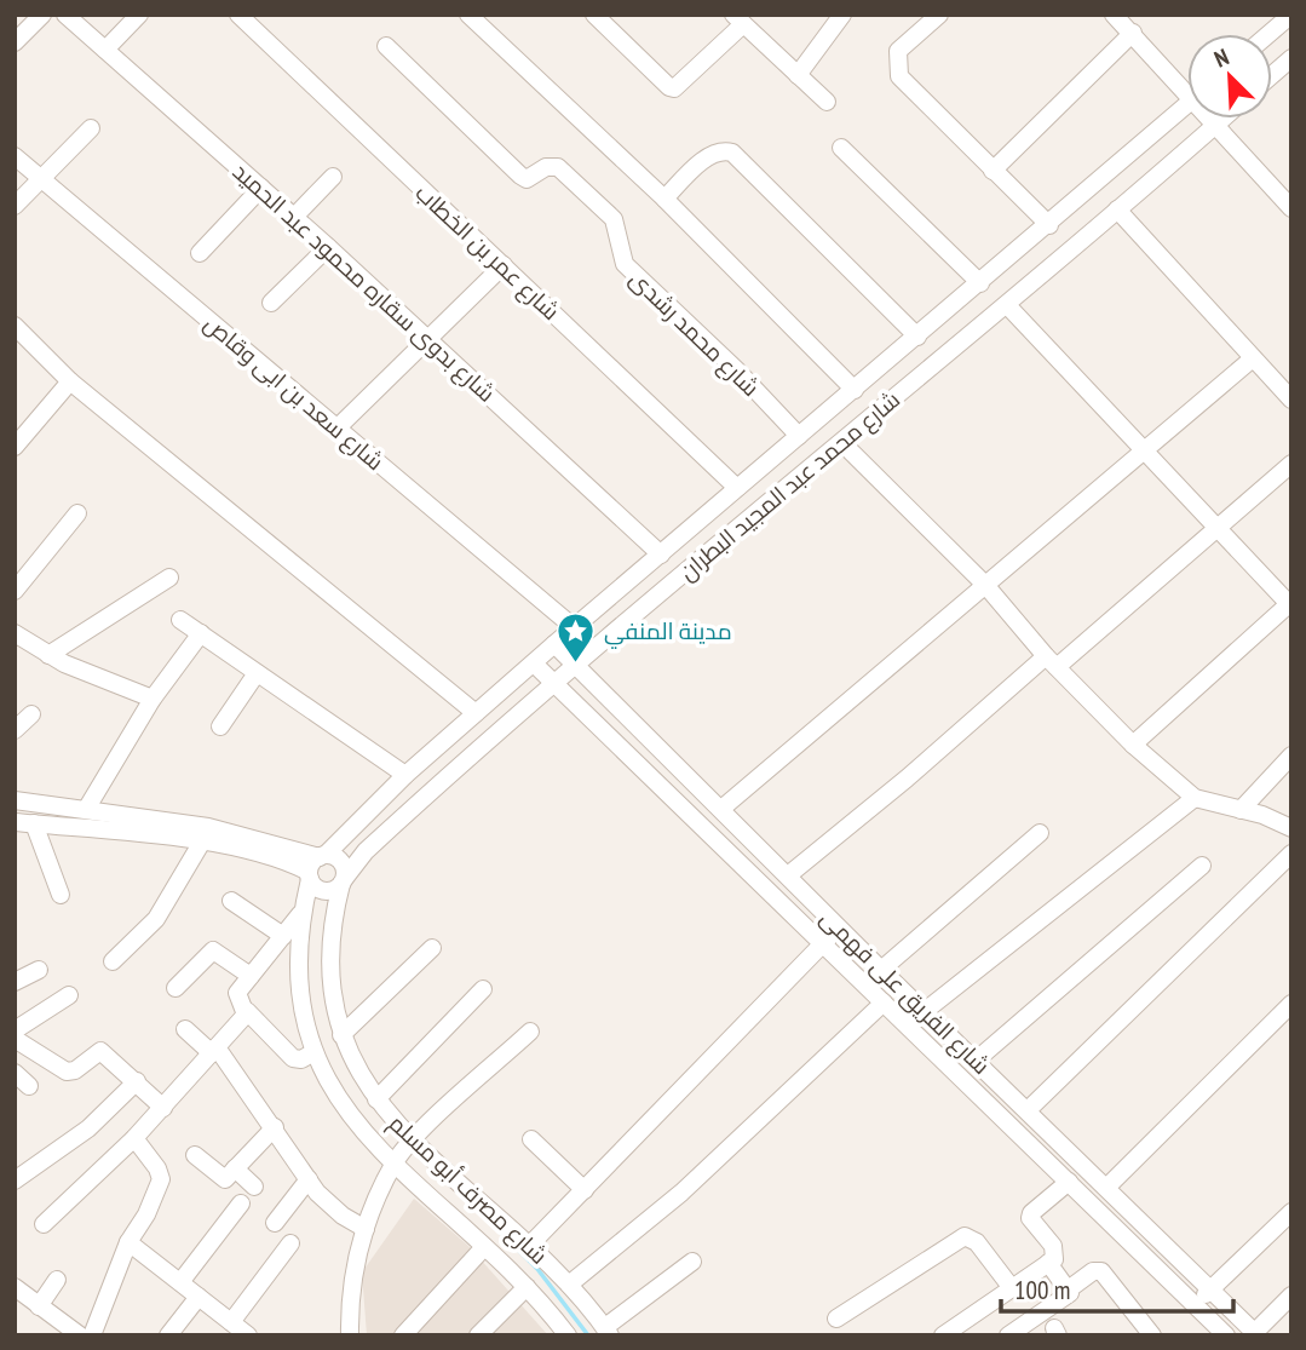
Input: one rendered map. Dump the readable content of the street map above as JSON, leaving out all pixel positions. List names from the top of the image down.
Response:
{
  "streets": {
    "street": [
      "شارع عمر بن الخطاب",
      "شارع بدوى سقاره محمود عبد الحميد",
      "شارع محمد رشدى",
      "شارع سعد بن ابى وقاص",
      "شارع محمد عبد المجيد البطران",
      "شارع الفريق على فهمى",
      "شارع مصرف أبو مسلم"
    ]
  },
  "crossings": [
    ["شارع عمر بن الخطاب", "شارع محمد عبد المجيد البطران"],
    ["شارع بدوى سقاره محمود عبد الحميد", "شارع محمد عبد المجيد البطران"],
    ["شارع محمد رشدى", "شارع محمد عبد المجيد البطران"],
    ["شارع سعد بن ابى وقاص", "شارع محمد عبد المجيد البطران"],
    ["شارع محمد عبد المجيد البطران", "شارع الفريق على فهمى"],
    ["شارع محمد عبد المجيد البطران", "شارع مصرف أبو مسلم"]
  ],
  "places": {
    "place": ["مدينة المنفي"]
  },
  "scale_bar": "100 m",
  "north": "top left"
}
